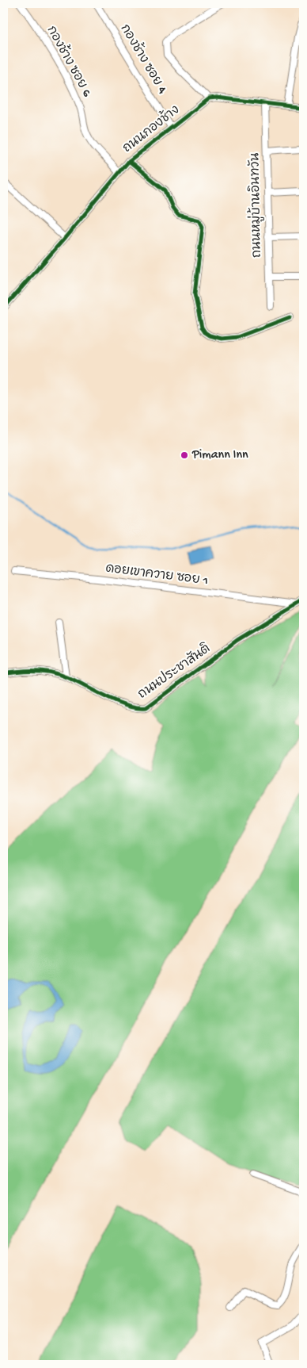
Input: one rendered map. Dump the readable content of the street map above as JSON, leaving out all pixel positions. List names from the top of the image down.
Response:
{
  "streets": {
    "street": [
      "กองช้าง ซอย 4",
      "กองช้าง ซอย 6",
      "ถนนกองช้าง",
      "ถนนหมู่บ้านอินทวัน",
      "ดอยเขาควาย ซอย 1",
      "ถนนประชาสันติ"
    ]
  },
  "crossings": [
    ["กองช้าง ซอย 4", "ถนนกองช้าง"],
    ["กองช้าง ซอย 6", "ถนนกองช้าง"],
    ["ดอยเขาควาย ซอย 1", "ถนนประชาสันติ"]
  ],
  "places": ["Pimann Inn"]
}
